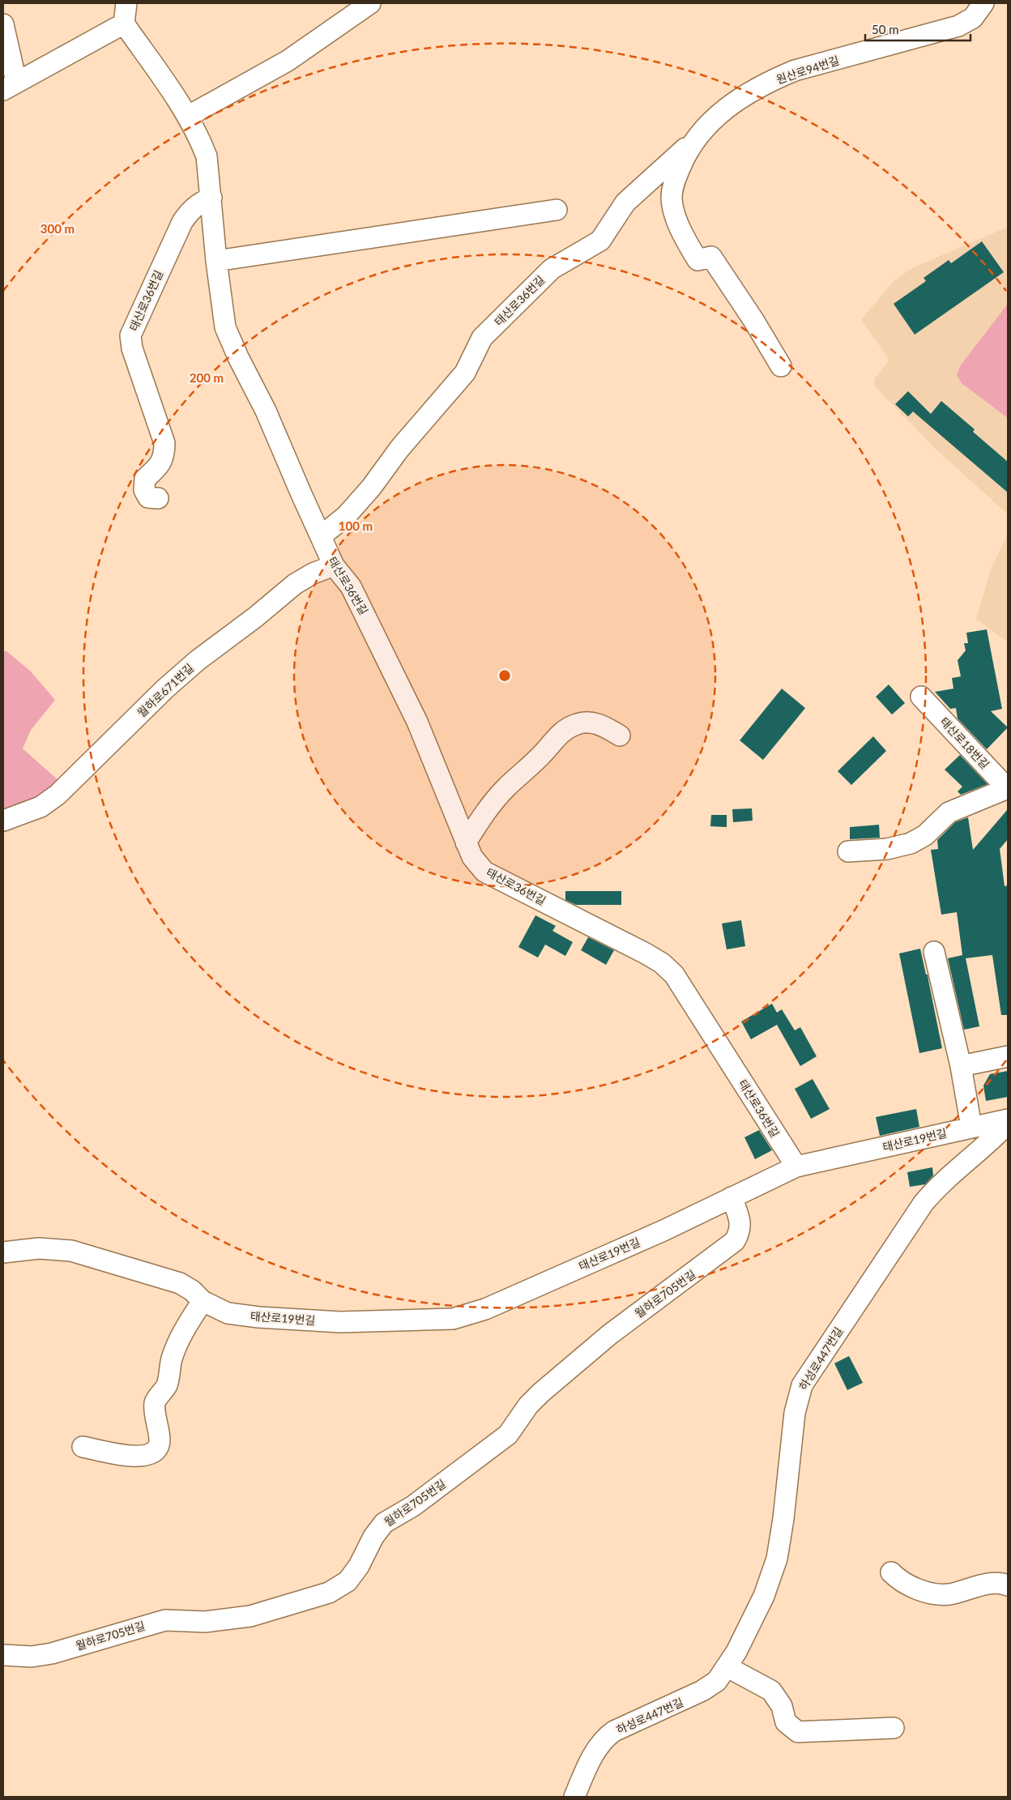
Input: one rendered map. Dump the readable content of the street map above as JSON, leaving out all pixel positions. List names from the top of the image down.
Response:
{
  "streets": {
    "street": [
      "원산로94번길",
      "태산로36번길",
      "월하로671번길",
      "태산로18번길",
      "태산로19번길",
      "월하로705번길",
      "하성로447번길"
    ]
  },
  "crossings": [
    ["원산로94번길", "태산로36번길"],
    ["태산로36번길", "월하로671번길"],
    ["태산로36번길", "태산로19번길"],
    ["태산로19번길", "월하로705번길"]
  ],
  "scale_bar": "50 m",
  "rings": ["300 m", "200 m", "100 m"]
}
